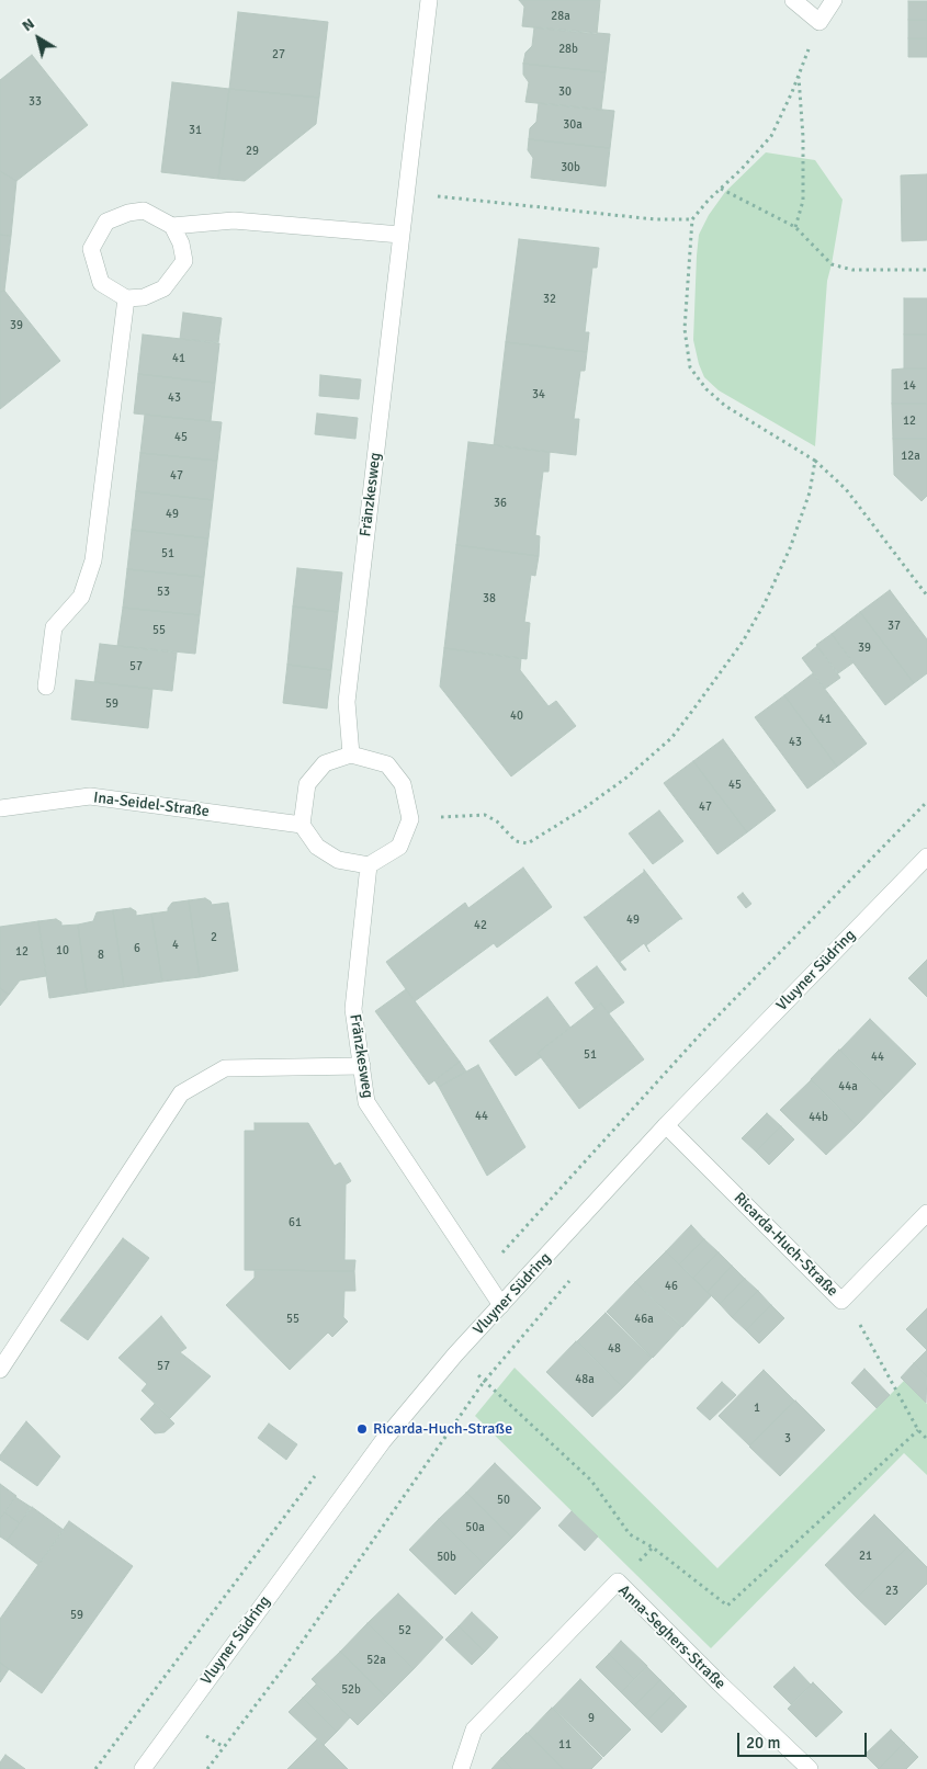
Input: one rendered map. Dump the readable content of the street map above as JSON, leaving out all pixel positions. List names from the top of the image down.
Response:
{
  "streets": {
    "street": [
      "Fränzkesweg",
      "Ina-Seidel-Straße",
      "Vluyner Südring",
      "Ricarda-Huch-Straße",
      "Anna-Seghers-Straße"
    ]
  },
  "crossings": [
    ["Fränzkesweg", "Ina-Seidel-Straße"],
    ["Fränzkesweg", "Vluyner Südring"],
    ["Vluyner Südring", "Ricarda-Huch-Straße"]
  ],
  "places": ["Ricarda-Huch-Straße"],
  "house_numbers": [
    "28a",
    "28b",
    "27",
    "30",
    "33",
    "30a",
    "31",
    "29",
    "30b",
    "32",
    "39",
    "41",
    "14",
    "34",
    "43",
    "12",
    "45",
    "12a",
    "47",
    "36",
    "49",
    "51",
    "53",
    "38",
    "37",
    "55",
    "39",
    "57",
    "59",
    "40",
    "41",
    "43",
    "45",
    "47",
    "49",
    "42",
    "2",
    "4",
    "6",
    "10",
    "12",
    "8",
    "51",
    "44",
    "44a",
    "44",
    "44b",
    "61",
    "46",
    "55",
    "46a",
    "48",
    "57",
    "48a",
    "1",
    "3",
    "50",
    "50a",
    "21",
    "50b",
    "23",
    "59",
    "52",
    "52a",
    "52b",
    "9",
    "11"
  ],
  "scale_bar": "20 m",
  "north": "top left"
}
